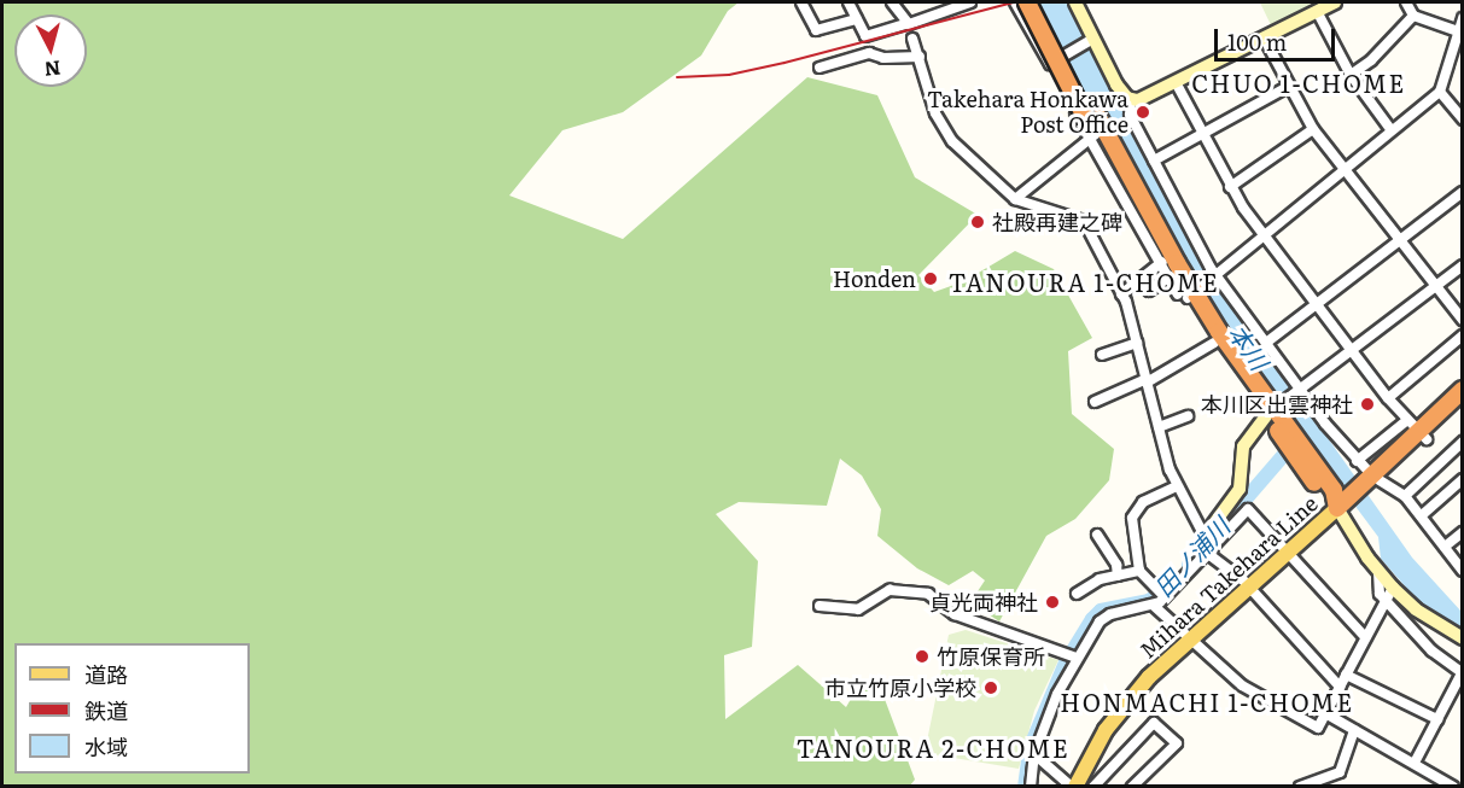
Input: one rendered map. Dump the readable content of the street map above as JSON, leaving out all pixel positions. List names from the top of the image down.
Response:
{
  "streets": {
    "main road": ["Mihara Takehara Line"]
  },
  "districts": [
    "CHUO 1-CHOME",
    "TANOURA 1-CHOME",
    "HONMACHI 1-CHOME",
    "TANOURA 2-CHOME"
  ],
  "water": ["本川", "田ノ浦川"],
  "places": [
    "Takehara Honkawa Post Office",
    "社殿再建之碑",
    "Honden",
    "本川区出雲神社",
    "貞光両神社",
    "竹原保育所",
    "市立竹原小学校"
  ],
  "legend": ["道路", "鉄道", "水域"],
  "scale_bar": "100 m",
  "north": "bottom"
}
